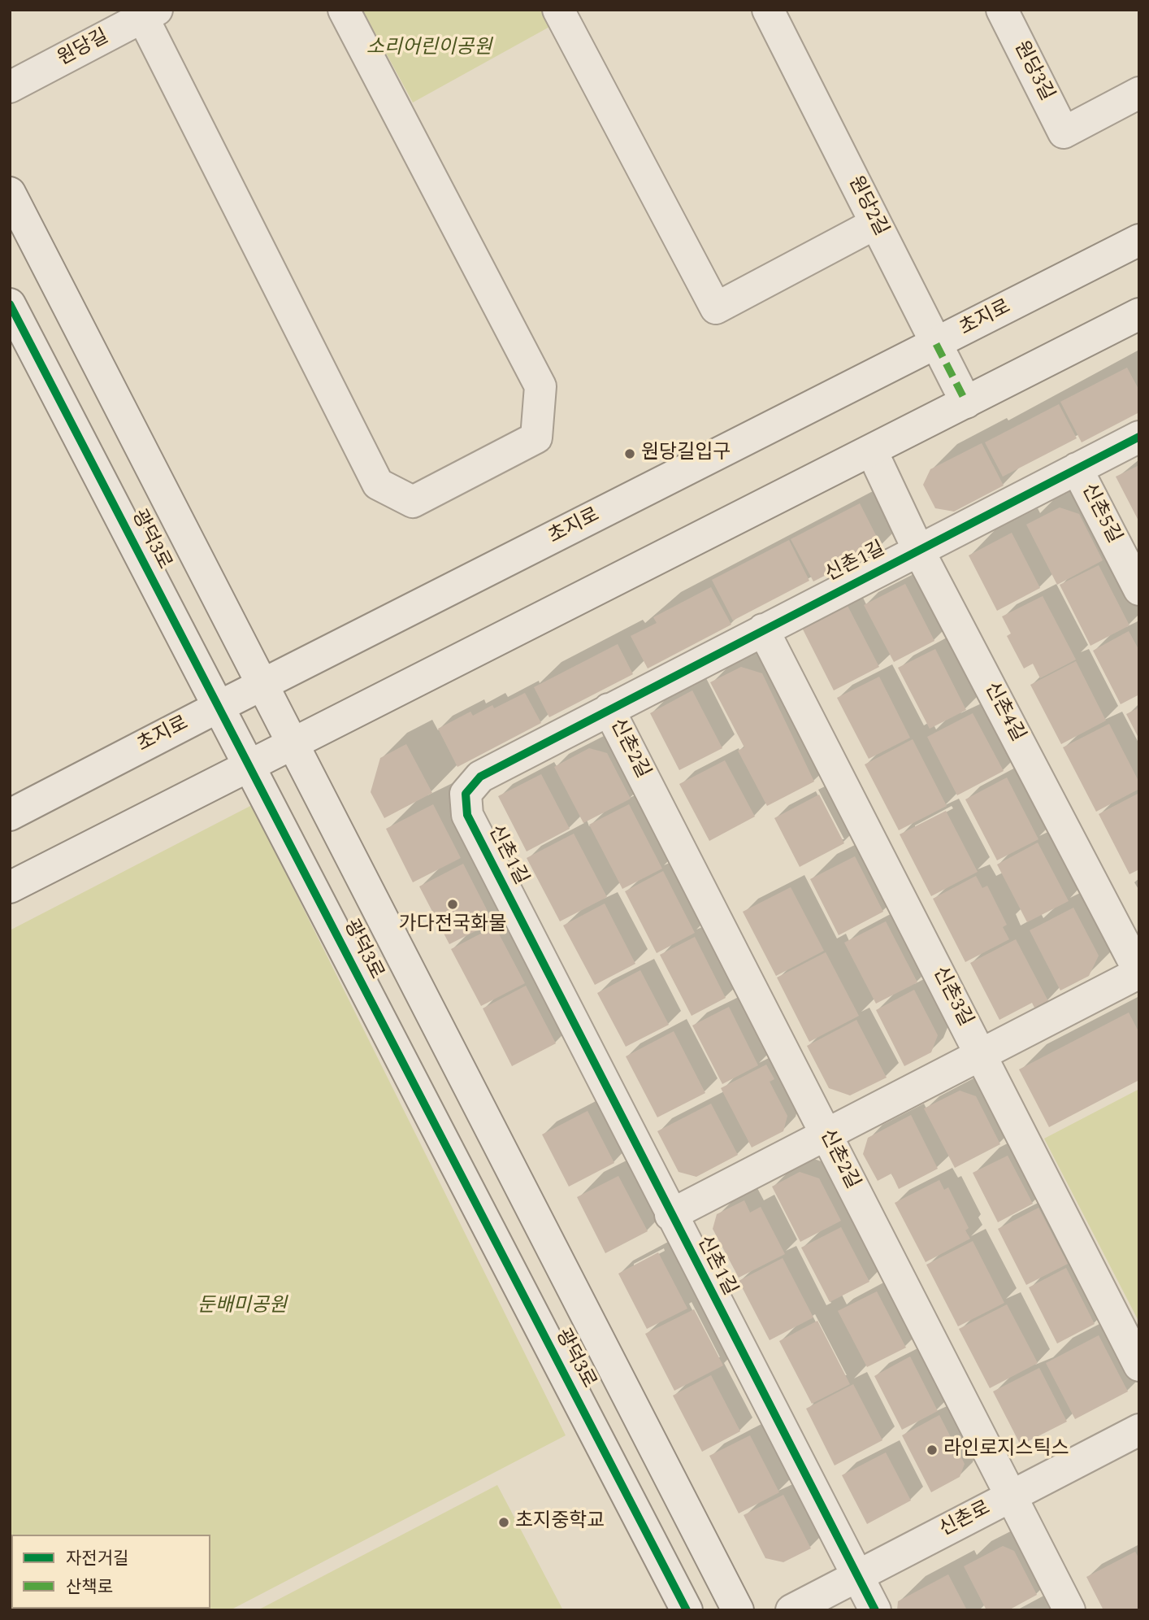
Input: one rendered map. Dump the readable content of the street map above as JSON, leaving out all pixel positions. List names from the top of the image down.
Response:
{
  "streets": {
    "street": [
      "원당길",
      "원당3길",
      "원당2길",
      "초지로",
      "신촌5길",
      "광덕3로",
      "신촌1길",
      "신촌4길",
      "신촌2길",
      "신촌3길",
      "신촌로"
    ]
  },
  "crossings": [
    ["원당2길", "초지로"],
    ["초지로", "광덕3로"],
    ["신촌5길", "신촌1길"],
    ["신촌1길", "신촌4길"],
    ["신촌1길", "신촌2길"],
    ["신촌1길", "신촌3길"],
    ["신촌1길", "신촌로"],
    ["신촌2길", "신촌로"]
  ],
  "parks": ["소리어린이공원", "둔배미공원"],
  "places": [
    "원당길입구",
    "가다전국화물",
    "라인로지스틱스",
    "초지중학교"
  ],
  "legend": ["자전거길", "산책로"]
}
